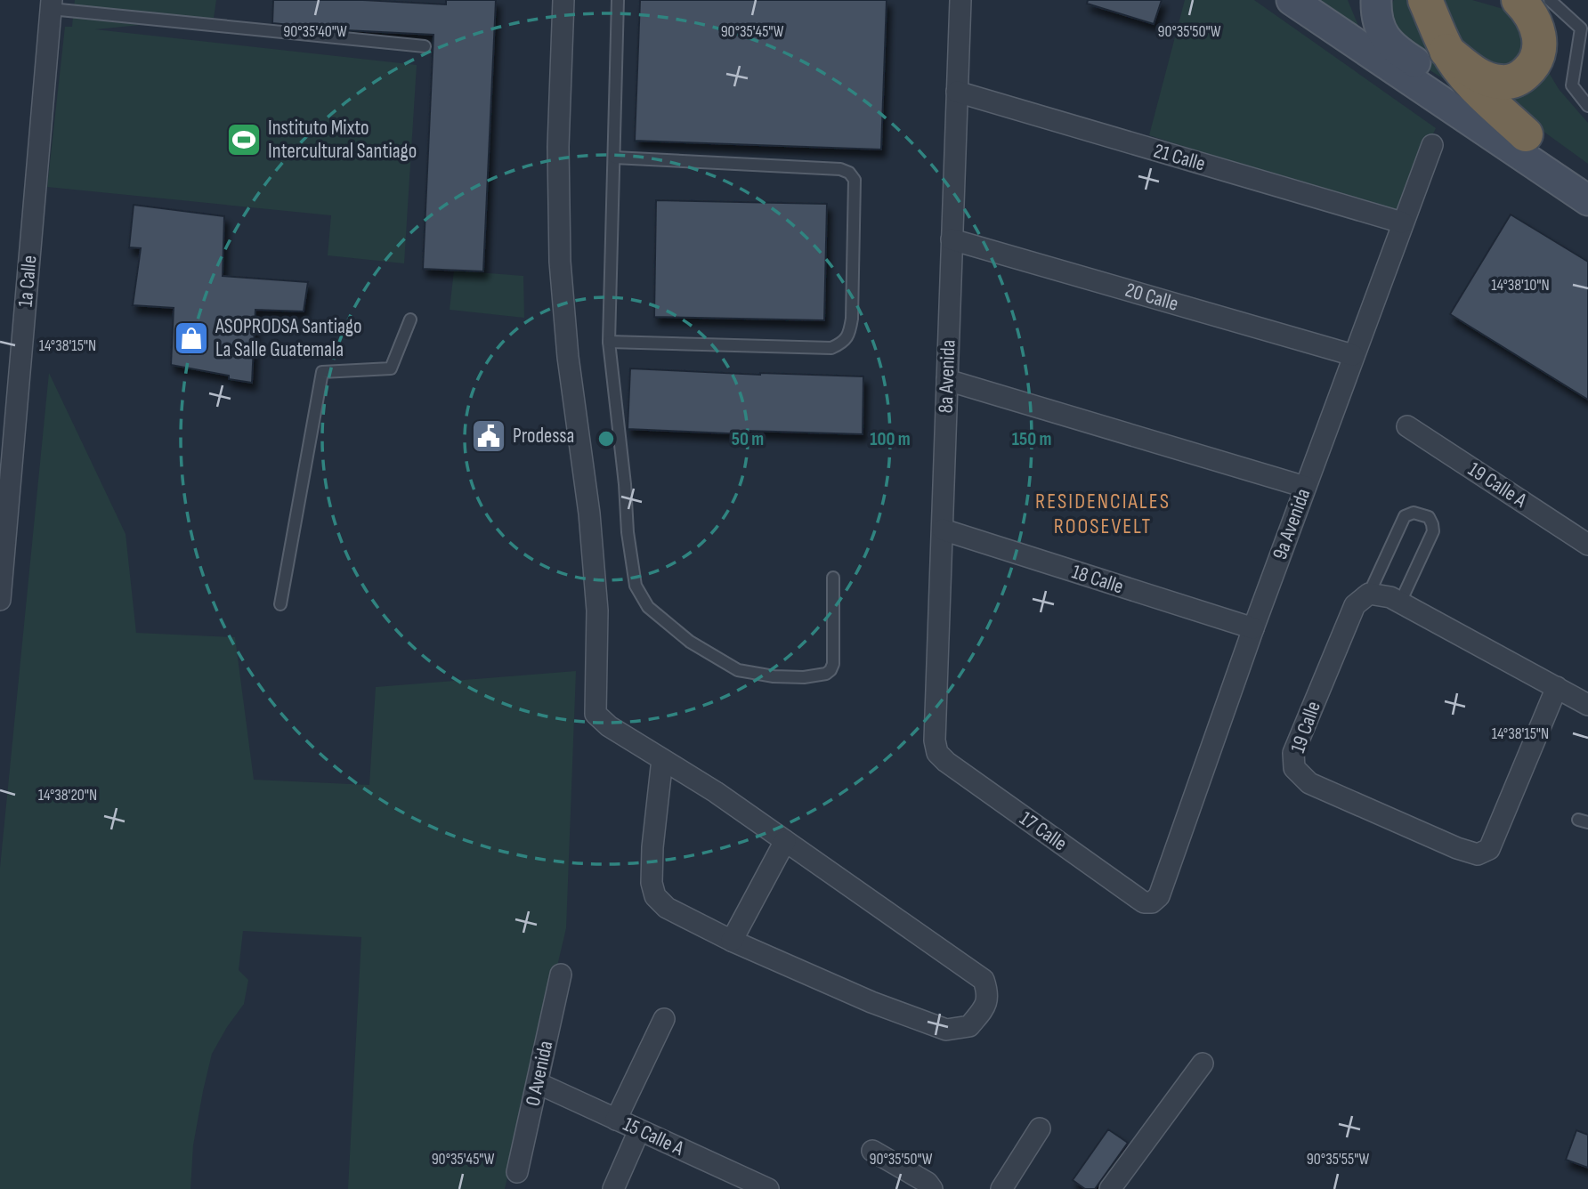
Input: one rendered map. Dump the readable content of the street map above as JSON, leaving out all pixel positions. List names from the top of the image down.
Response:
{
  "streets": {
    "street": [
      "21 Calle",
      "1a Calle",
      "20 Calle",
      "8a Avenida",
      "19 Calle A",
      "9a Avenida",
      "18 Calle",
      "19 Calle",
      "17 Calle",
      "0 Avenida",
      "15 Calle A"
    ]
  },
  "crossings": [
    ["21 Calle", "8a Avenida"],
    ["21 Calle", "9a Avenida"],
    ["20 Calle", "8a Avenida"],
    ["20 Calle", "9a Avenida"],
    ["8a Avenida", "18 Calle"],
    ["8a Avenida", "17 Calle"],
    ["9a Avenida", "18 Calle"],
    ["9a Avenida", "17 Calle"],
    ["0 Avenida", "15 Calle A"]
  ],
  "districts": ["RESIDENCIALES ROOSEVELT"],
  "places": {
    "sports": ["Instituto Mixto Intercultural Santiago"],
    "shop": ["ASOPRODSA Santiago La Salle Guatemala"],
    "public building": ["Prodessa"]
  },
  "coordinates": [
    "90°35'40\"W",
    "90°35'45\"W",
    "90°35'50\"W",
    "14°38'10\"N",
    "14°38'15\"N",
    "14°38'20\"N",
    "90°35'55\"W"
  ],
  "rings": ["50 m", "100 m", "150 m"]
}
